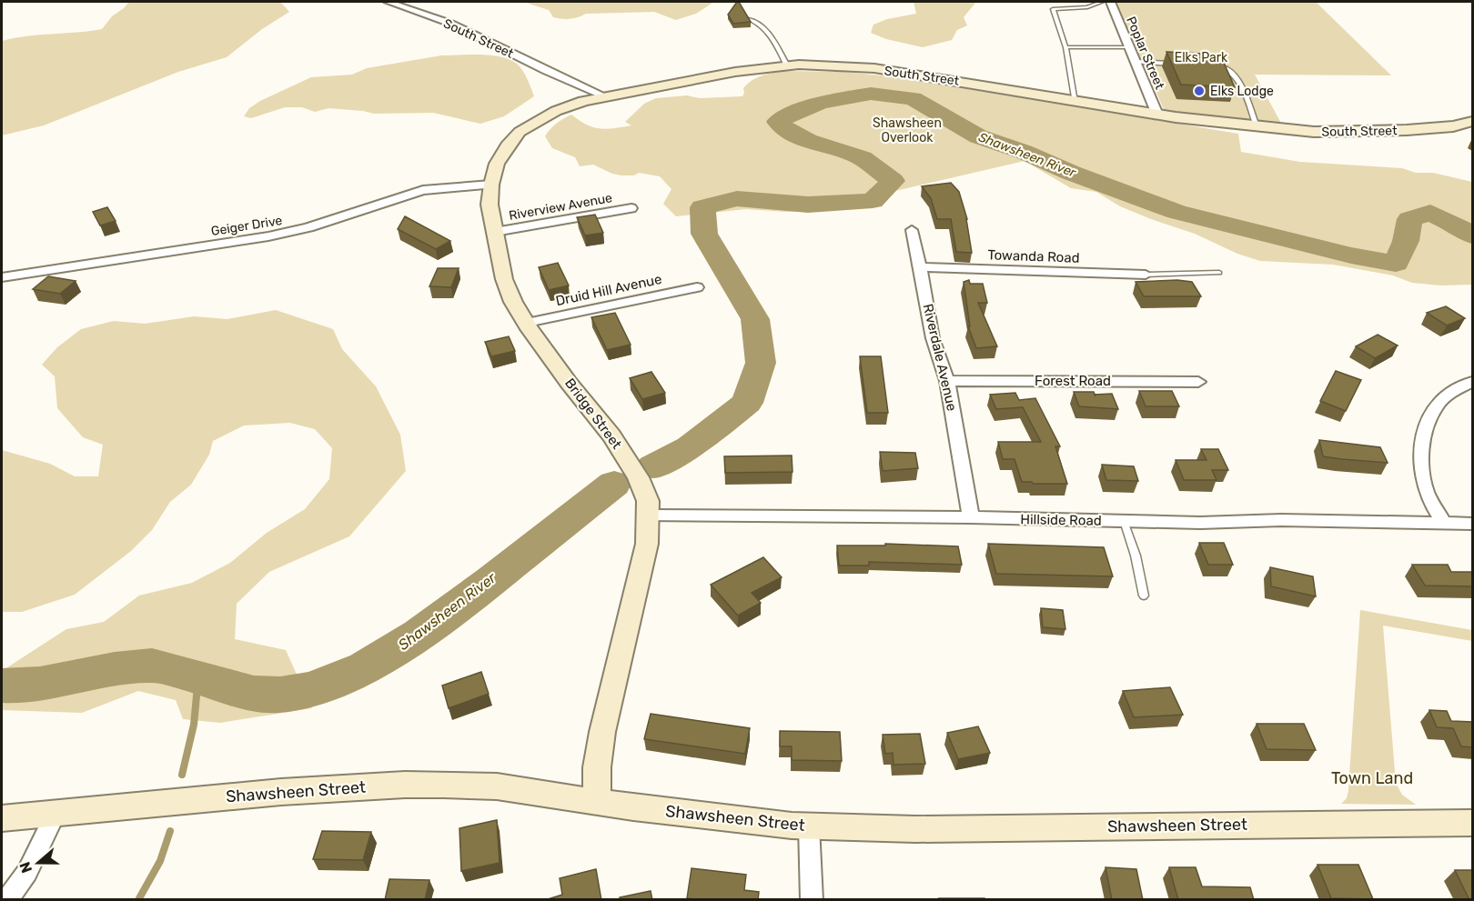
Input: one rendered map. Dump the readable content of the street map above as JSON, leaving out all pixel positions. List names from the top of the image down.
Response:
{
  "streets": {
    "street": [
      "South Street",
      "Poplar Street",
      "Riverview Avenue",
      "Geiger Drive",
      "Towanda Road",
      "Druid Hill Avenue",
      "Riverdale Avenue",
      "Forest Road",
      "Bridge Street",
      "Hillside Road",
      "Shawsheen Street"
    ]
  },
  "crossings": [
    ["South Street", "Poplar Street"],
    ["South Street", "Bridge Street"],
    ["Riverview Avenue", "Bridge Street"],
    ["Geiger Drive", "Bridge Street"],
    ["Towanda Road", "Riverdale Avenue"],
    ["Druid Hill Avenue", "Bridge Street"],
    ["Riverdale Avenue", "Forest Road"],
    ["Riverdale Avenue", "Hillside Road"],
    ["Bridge Street", "Hillside Road"],
    ["Bridge Street", "Shawsheen Street"]
  ],
  "water": ["Shawsheen River"],
  "parks": ["Elks Park", "Shawsheen Overlook", "Town Land"],
  "places": ["Elks Lodge"],
  "north": "left"
}
